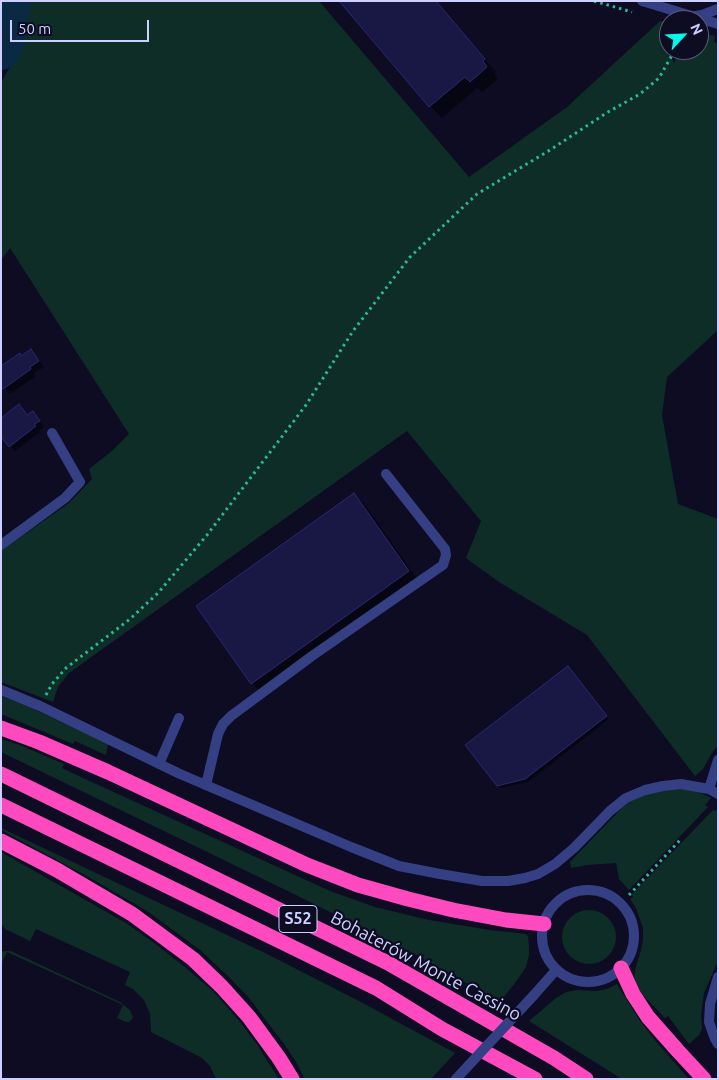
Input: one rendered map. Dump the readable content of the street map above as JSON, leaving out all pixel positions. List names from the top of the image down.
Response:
{
  "streets": {
    "highway": ["S52", "Bohaterów Monte Cassino"]
  },
  "scale_bar": "50 m",
  "north": "top right"
}
